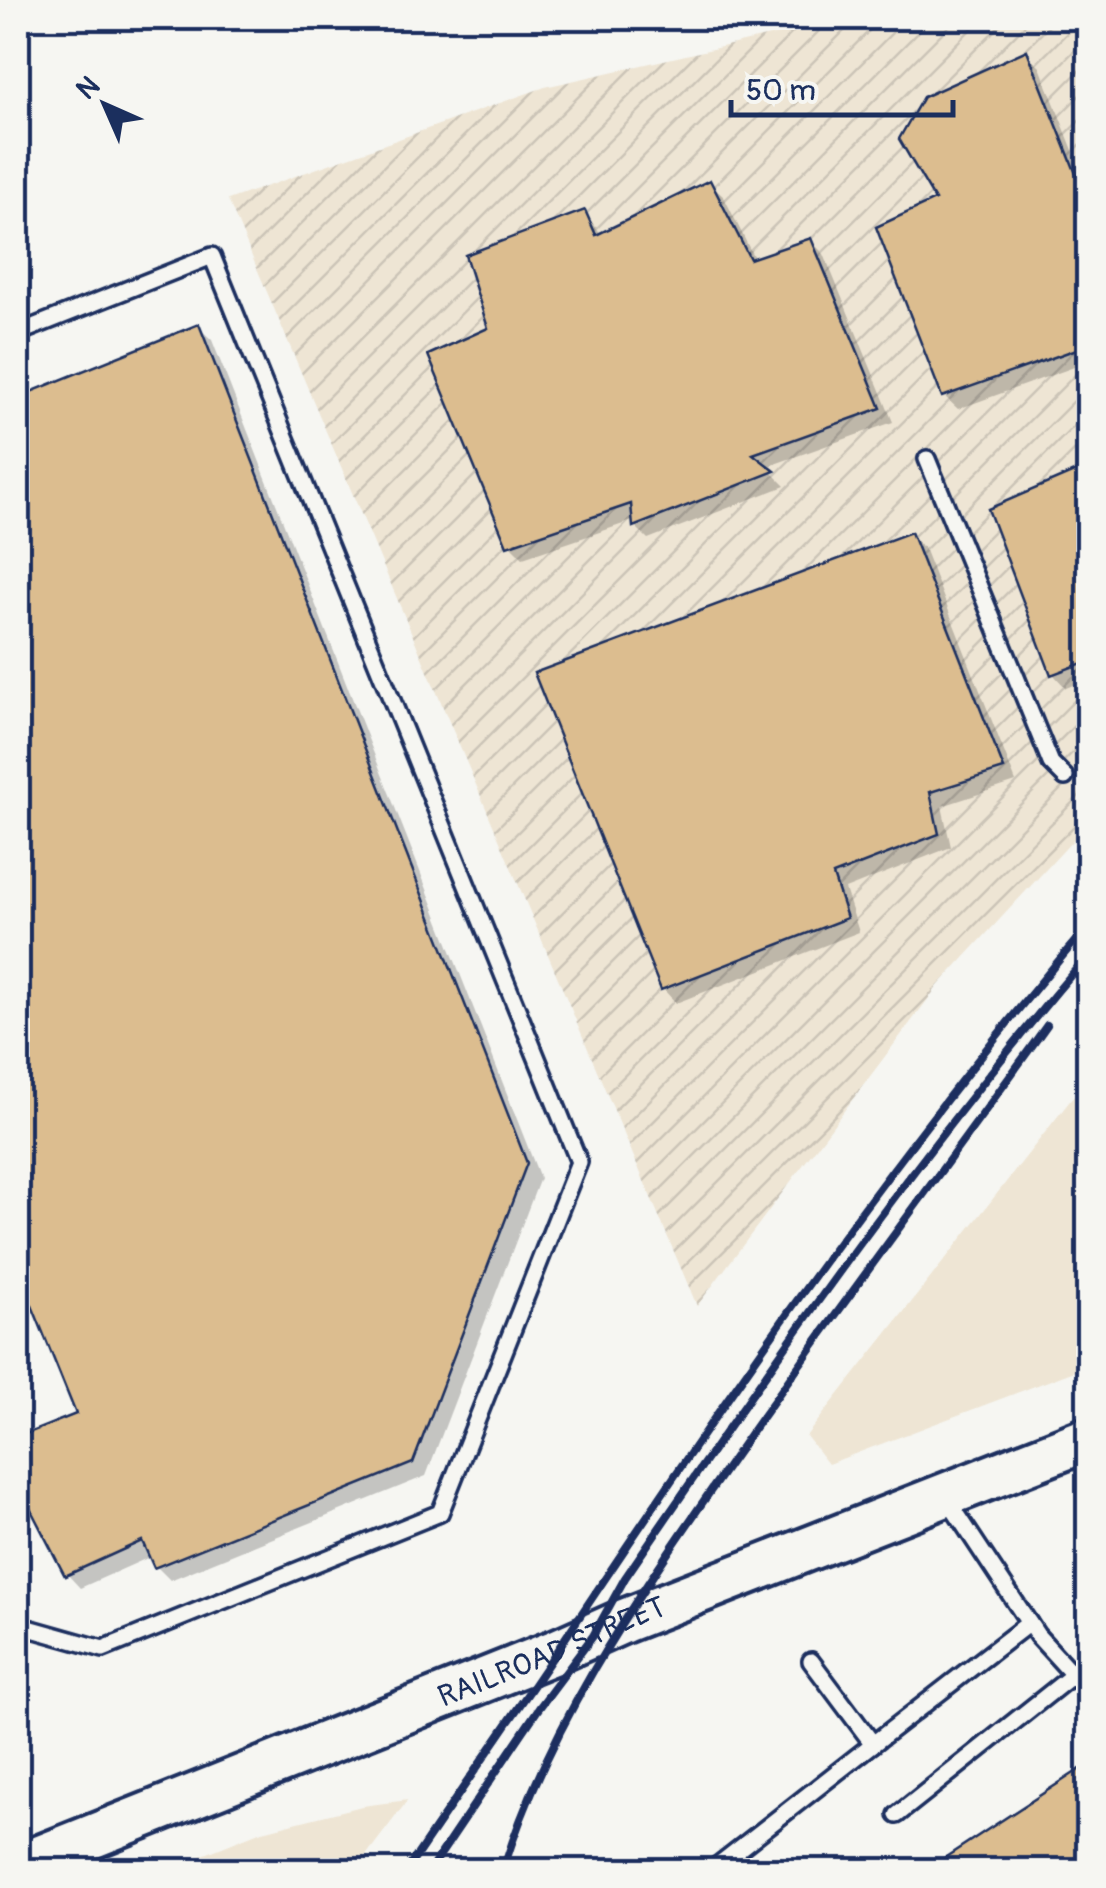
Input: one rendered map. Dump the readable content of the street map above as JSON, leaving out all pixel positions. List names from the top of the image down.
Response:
{
  "streets": {
    "main road": ["RAILROAD STREET"]
  },
  "scale_bar": "50 m",
  "north": "top left"
}
